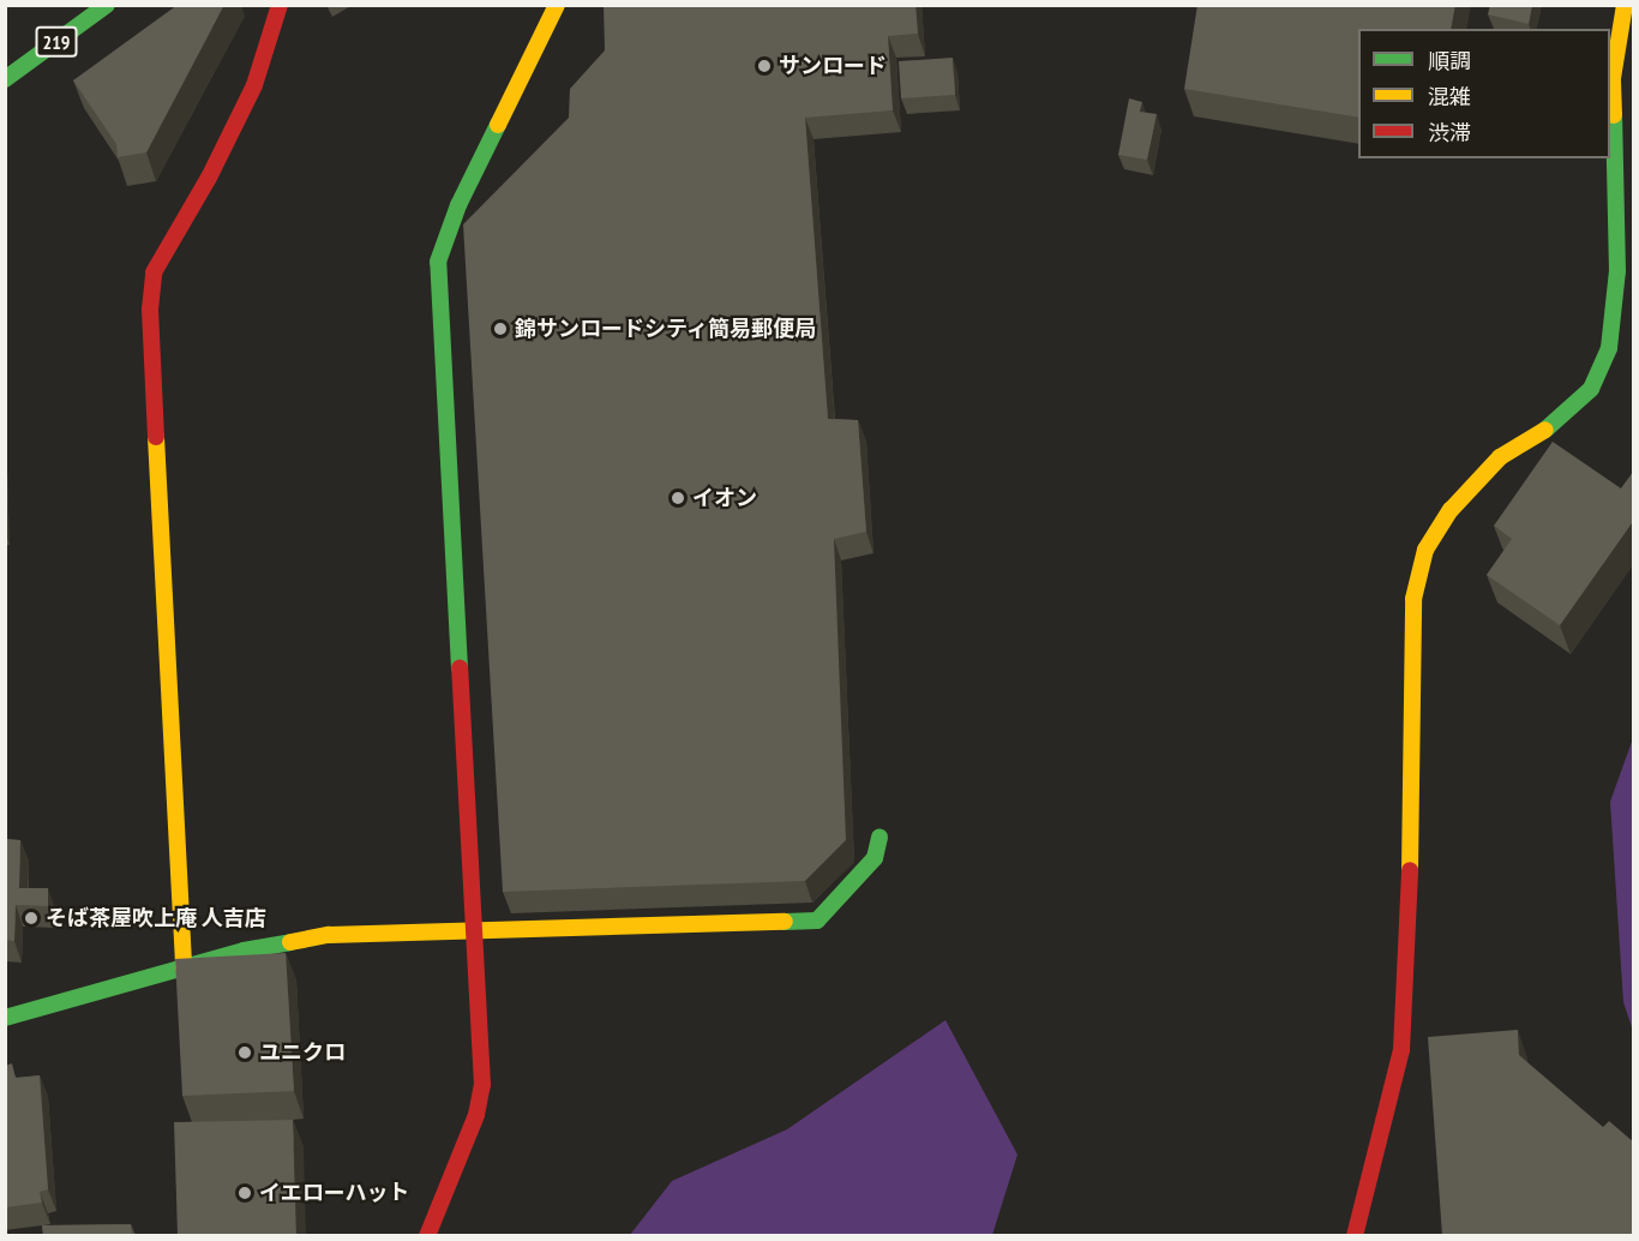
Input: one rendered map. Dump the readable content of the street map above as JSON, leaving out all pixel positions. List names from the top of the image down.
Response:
{
  "streets": {
    "main road": ["219"]
  },
  "places": [
    "サンロード",
    "錦サンロードシティ簡易郵便局",
    "イオン",
    "そば茶屋吹上庵 人吉店",
    "ユニクロ",
    "イエローハット"
  ],
  "legend": ["順調", "混雑", "渋滞"]
}
